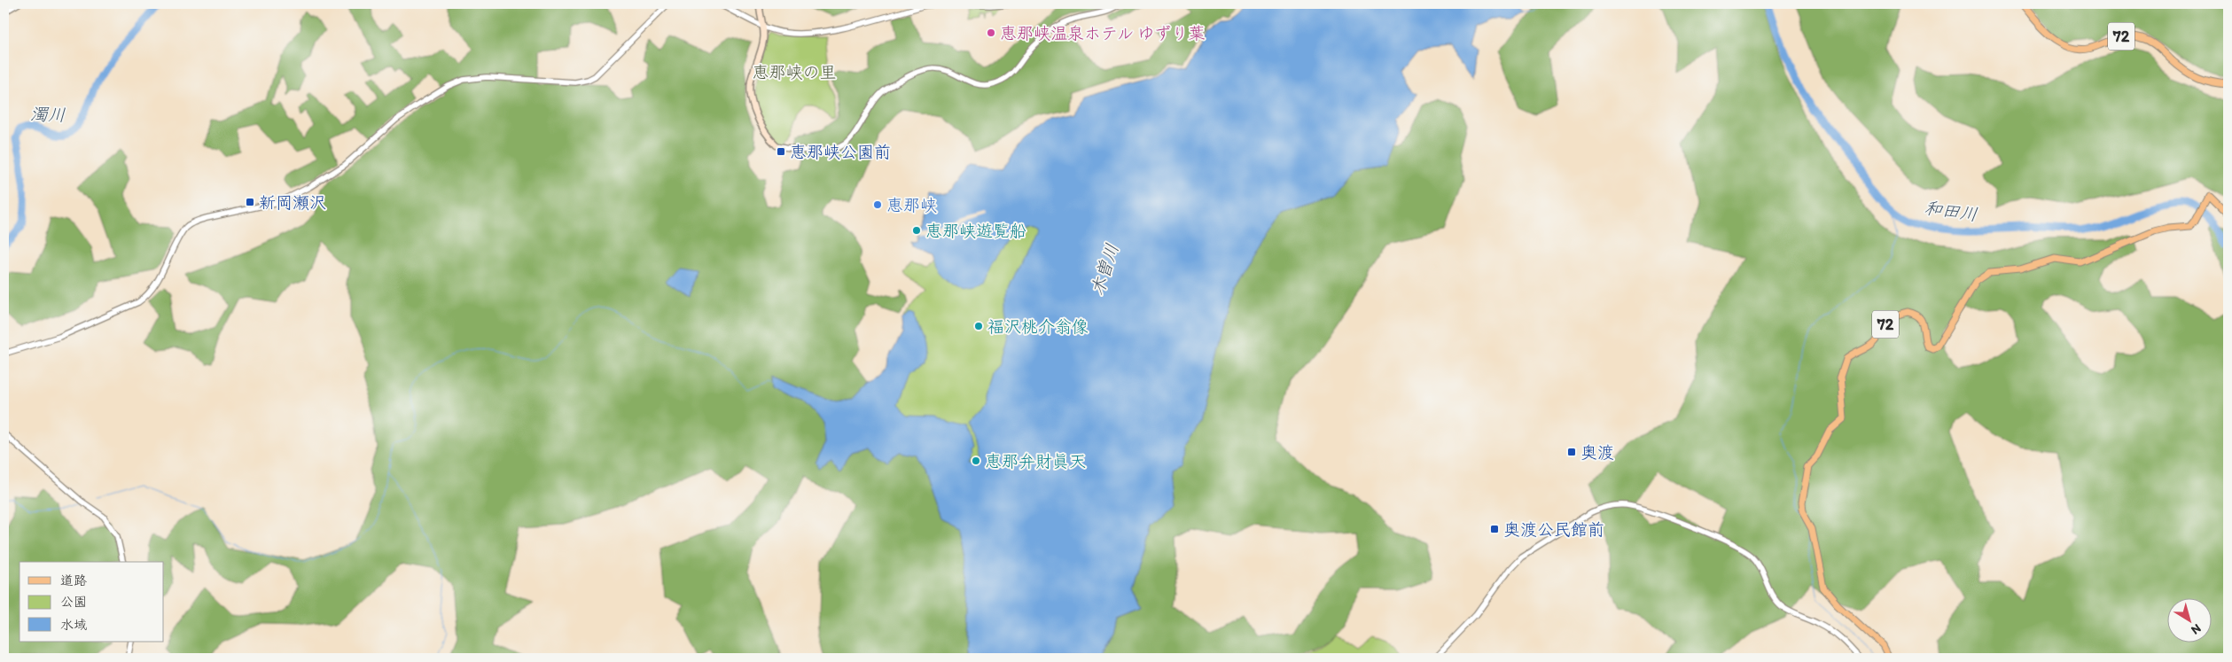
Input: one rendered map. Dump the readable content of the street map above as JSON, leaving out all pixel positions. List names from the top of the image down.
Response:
{
  "streets": {
    "main road": ["72"]
  },
  "water": ["濁川", "和田川", "木曽川"],
  "parks": ["恵那峡の里"],
  "places": {
    "other": [
      "恵那峡温泉ホテル ゆずり葉",
      "恵那峡",
      "恵那峡遊覧船",
      "福沢桃介翁像",
      "恵那弁財眞天"
    ],
    "transit": [
      "恵那峡公園前",
      "新岡瀬沢",
      "奥渡",
      "奥渡公民館前"
    ]
  },
  "legend": ["道路", "公園", "水域"],
  "north": "bottom right"
}
